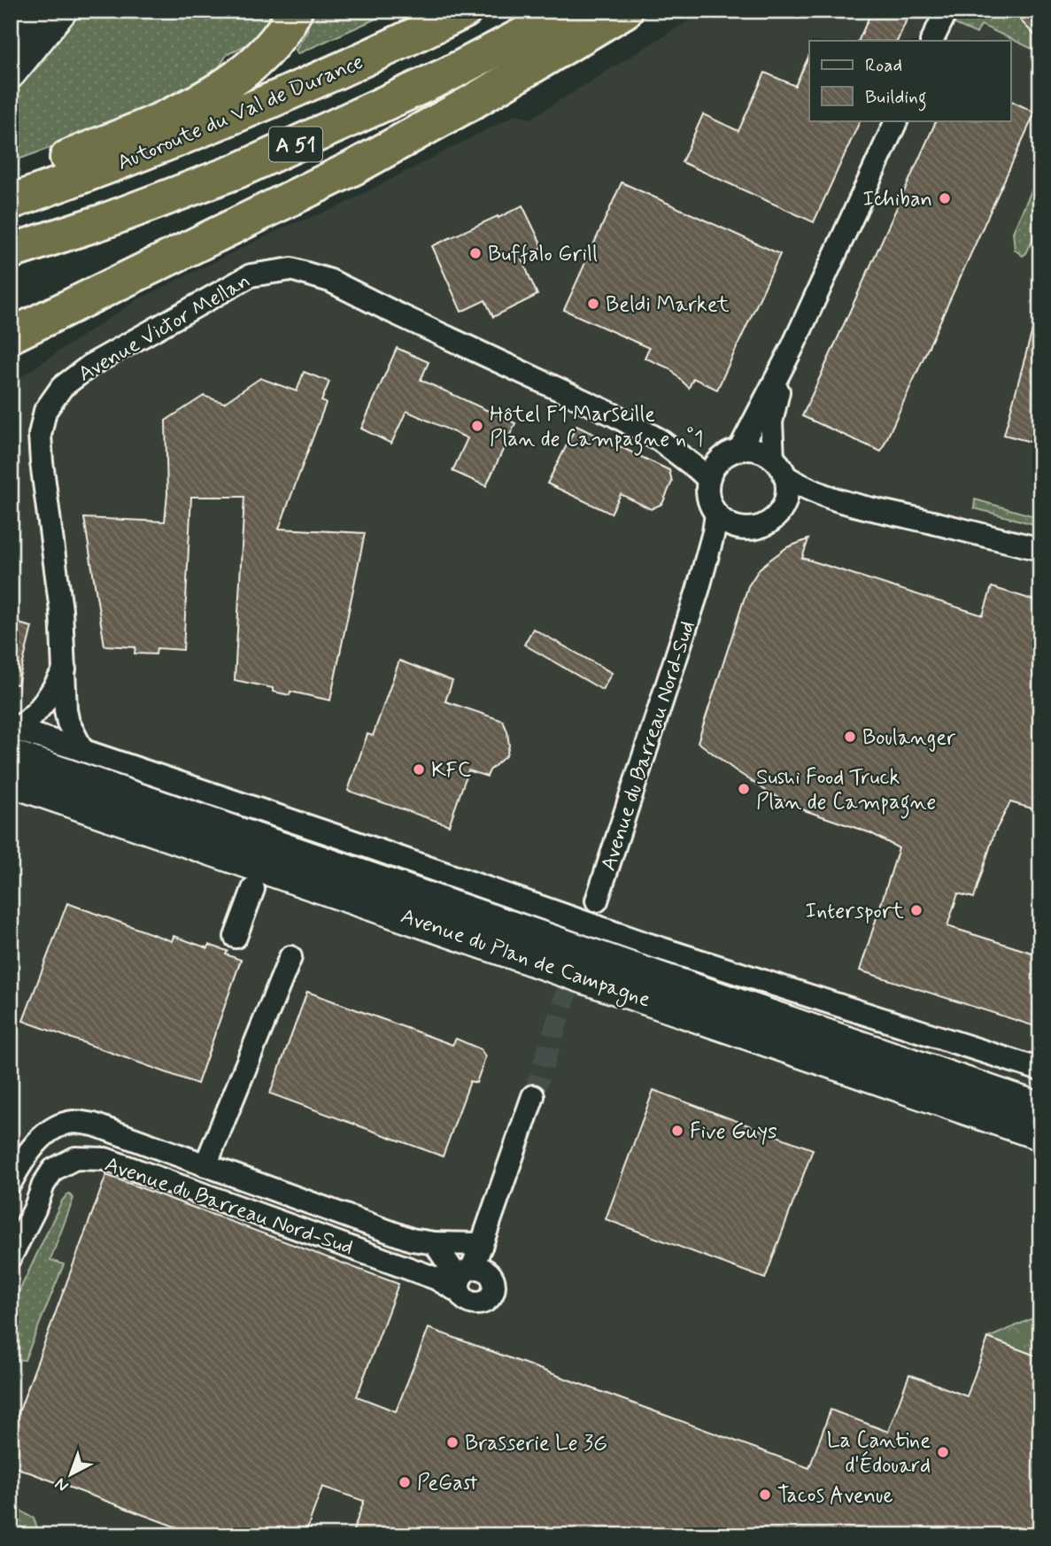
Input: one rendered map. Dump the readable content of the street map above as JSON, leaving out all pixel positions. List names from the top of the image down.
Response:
{
  "streets": {
    "highway": ["Autoroute du Val de Durance", "A 51"],
    "main road": ["Avenue du Plan de Campagne"],
    "street": ["Avenue Victor Mellan", "Avenue du Barreau Nord-Sud"]
  },
  "crossings": [
    ["Avenue Victor Mellan", "Avenue du Barreau Nord-Sud"]
  ],
  "places": [
    "Ichiban",
    "Buffalo Grill",
    "Beldi Market",
    "Hôtel F1 Marseille Plan de Campagne n°1",
    "Boulanger",
    "KFC",
    "Sushi Food Truck Plan de Campagne",
    "Intersport",
    "Five Guys",
    "Brasserie Le 3G",
    "La Cantine d'Édouard",
    "PeGast",
    "Tacos Avenue"
  ],
  "legend": ["Road", "Building"],
  "north": "bottom left"
}
